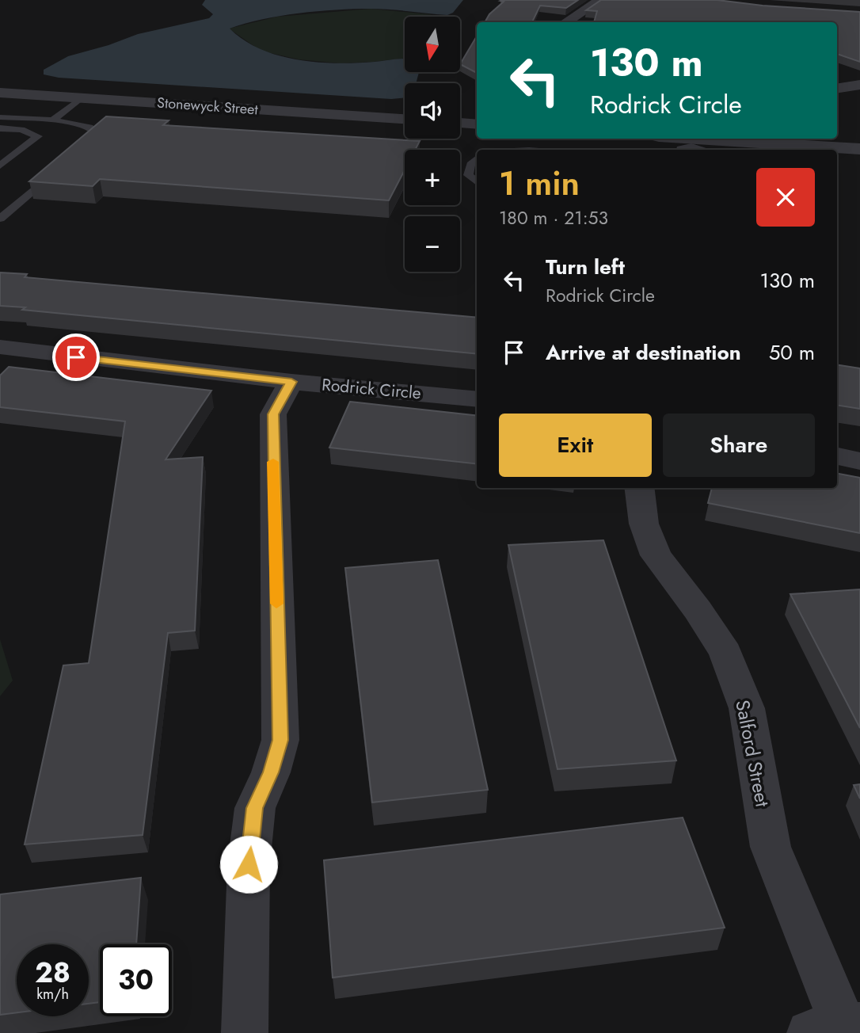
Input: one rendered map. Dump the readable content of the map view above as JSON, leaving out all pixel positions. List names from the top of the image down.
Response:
{
  "streets": {
    "street": ["Stonewyck Street", "Rodrick Circle", "Salford Street"]
  },
  "north": "bottom",
  "page": {
    "map_buttons": ["+", "−"],
    "turn": ["130 m", "Rodrick Circle"],
    "heading": ["1 min", "180 m · 21:53"],
    "list": [
      {
        "name": "Turn left",
        "note": "Rodrick Circle",
        "value": "130 m"
      },
      {
        "name": "Arrive at destination",
        "value": "50 m"
      }
    ],
    "buttons": ["Exit", "Share"],
    "speed": "28 km/h",
    "limit": "30"
  }
}
